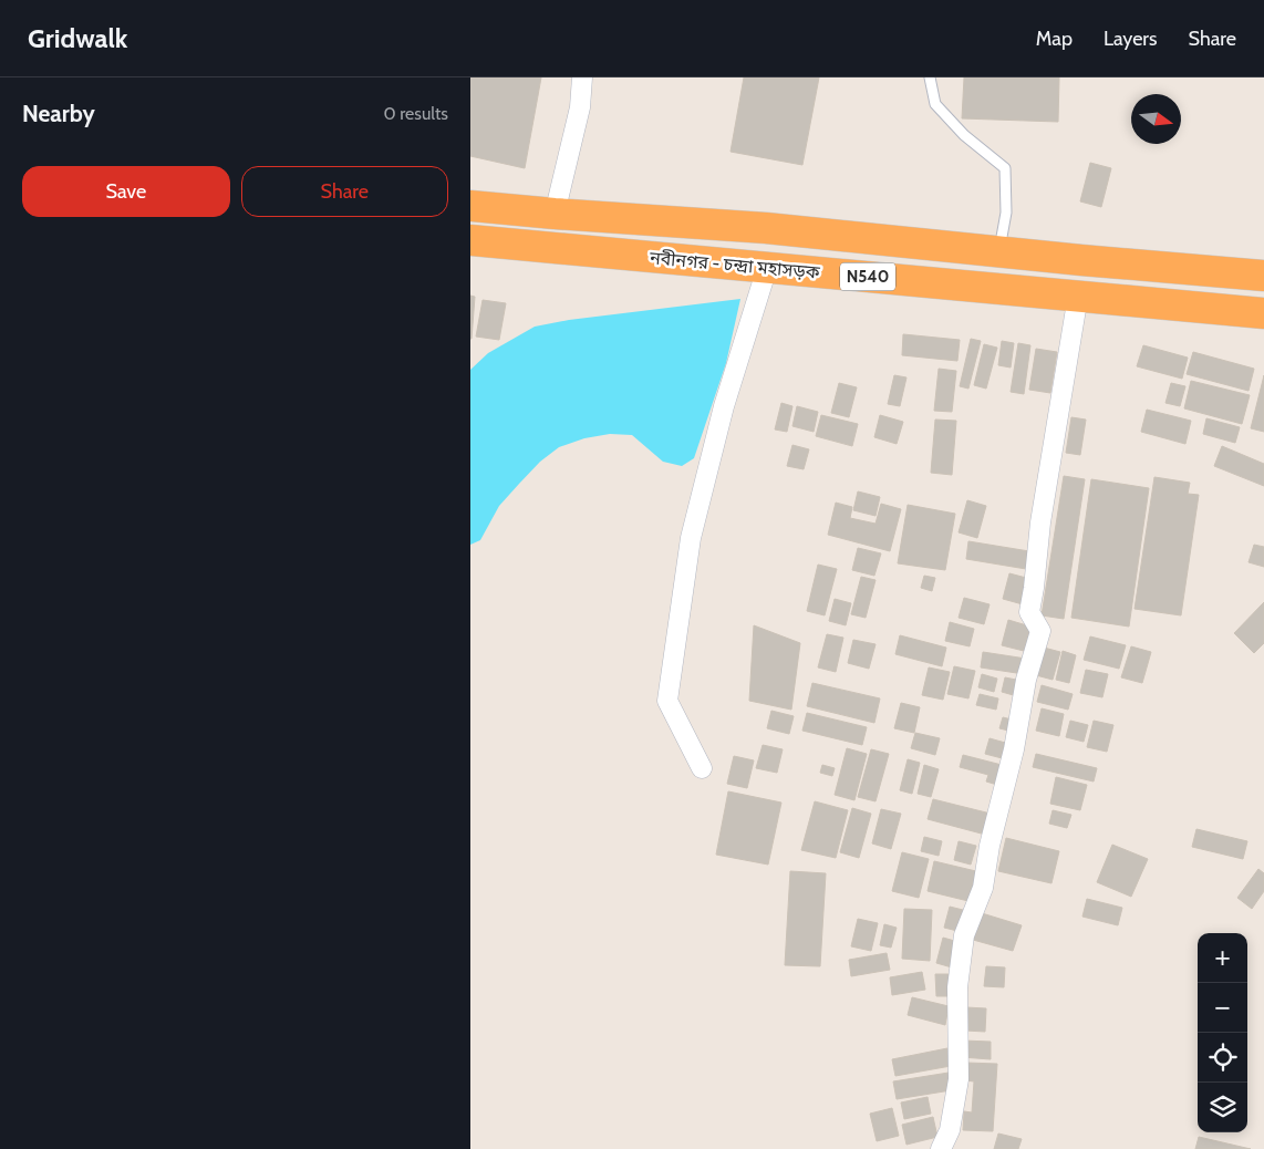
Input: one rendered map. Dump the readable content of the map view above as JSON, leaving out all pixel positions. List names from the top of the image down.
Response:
{
  "streets": {
    "highway": ["নবীনগর - চন্দ্রা মহাসড়ক", "N540"]
  },
  "north": "right",
  "page": {
    "header": "Gridwalk",
    "nav": ["Map", "Layers", "Share"],
    "heading": ["Nearby", "0 results"],
    "buttons": ["Save", "Share"],
    "map_buttons": ["+", "−"]
  }
}
